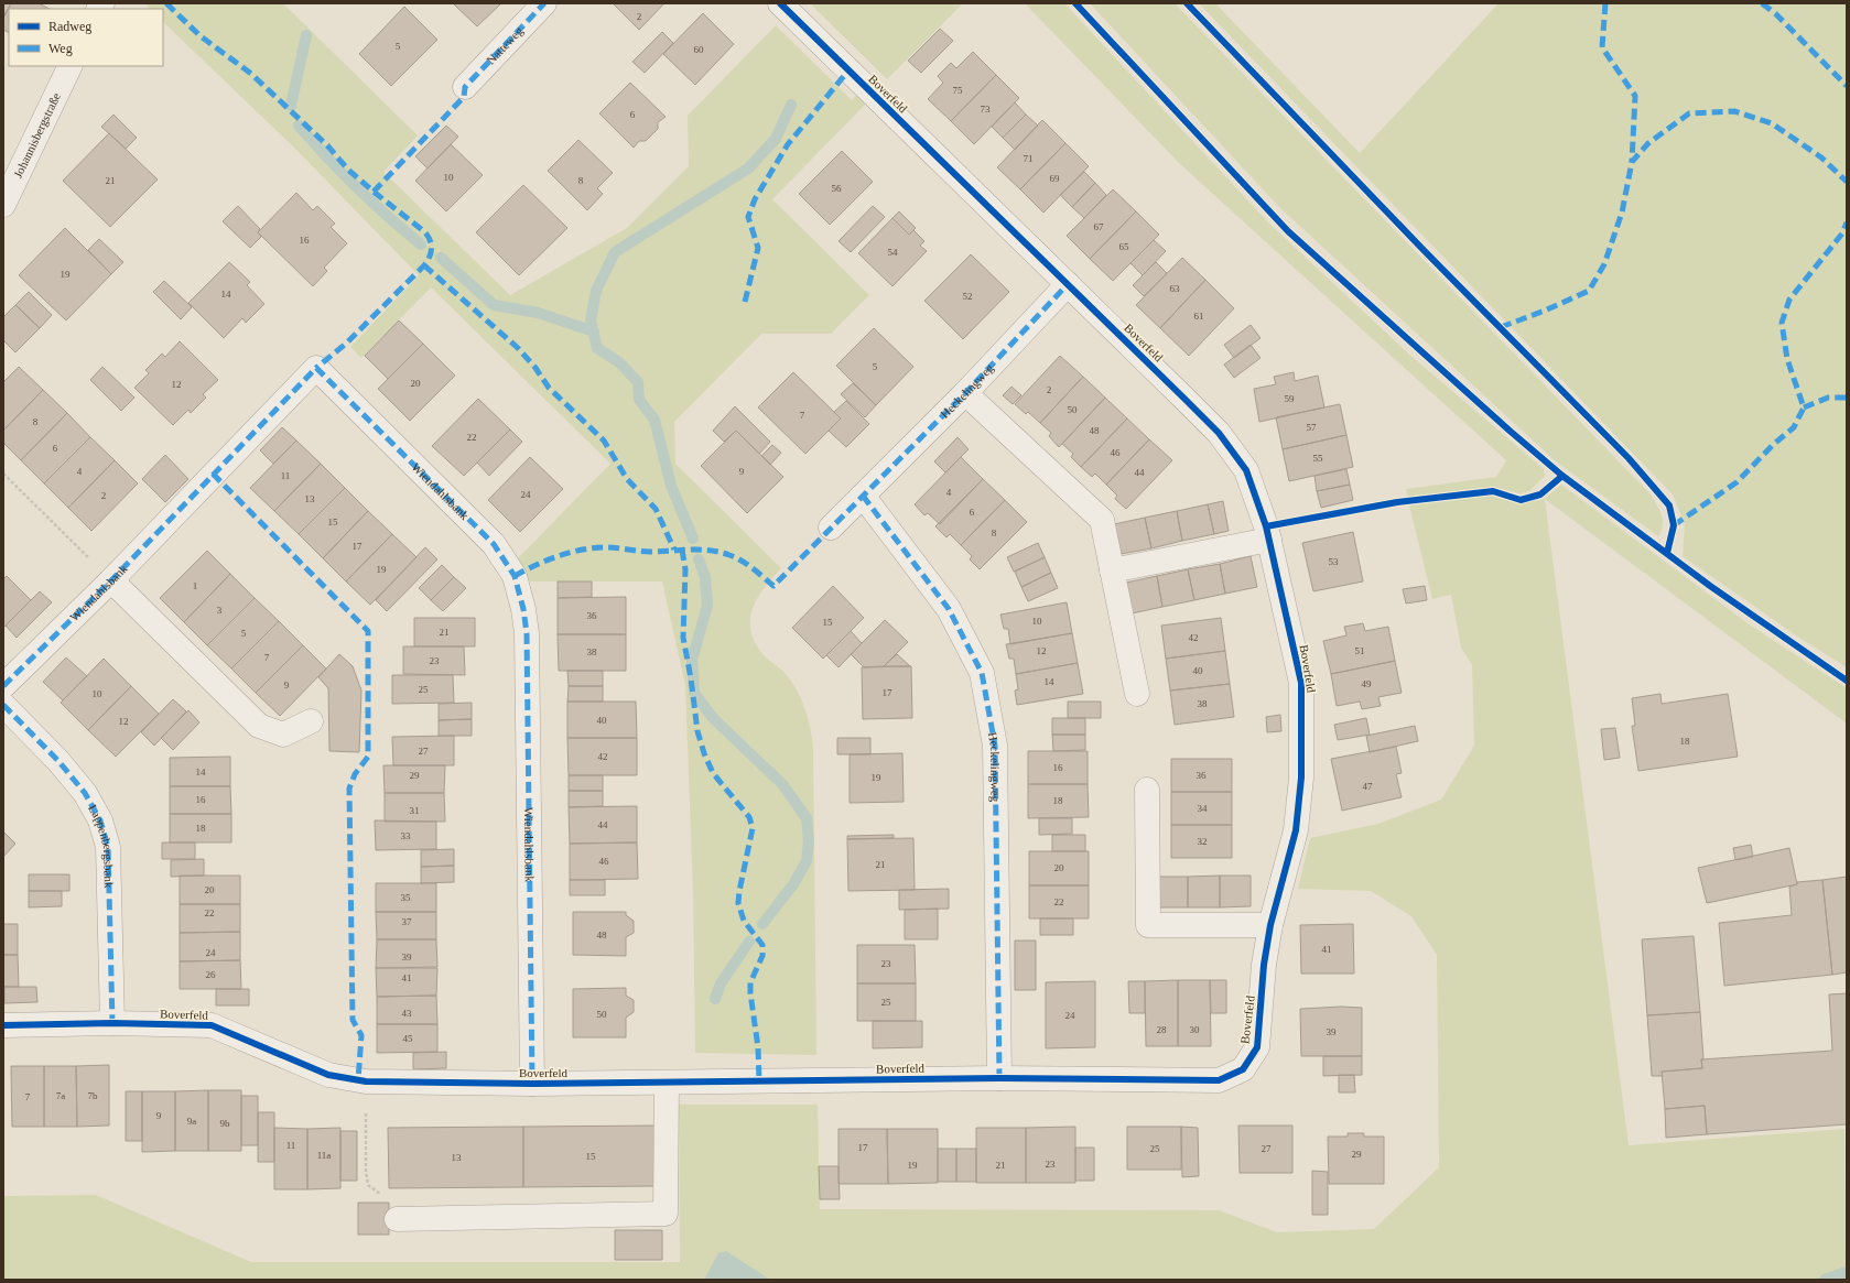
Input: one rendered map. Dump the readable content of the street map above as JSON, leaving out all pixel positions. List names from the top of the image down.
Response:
{
  "streets": {
    "street": [
      "Natteweg",
      "Boverfeld",
      "Johannisbergstraße",
      "Heckelingweg",
      "Wiendahlsbank",
      "Lappenbergsbank"
    ]
  },
  "crossings": [
    ["Boverfeld", "Heckelingweg"],
    ["Boverfeld", "Wiendahlsbank"],
    ["Boverfeld", "Lappenbergsbank"]
  ],
  "house_numbers": [
    "2",
    "5",
    "60",
    "75",
    "73",
    "6",
    "71",
    "10",
    "69",
    "21",
    "8",
    "56",
    "67",
    "16",
    "65",
    "54",
    "19",
    "63",
    "14",
    "52",
    "61",
    "5",
    "20",
    "12",
    "2",
    "59",
    "50",
    "7",
    "8",
    "57",
    "48",
    "22",
    "6",
    "46",
    "55",
    "4",
    "9",
    "44",
    "11",
    "4",
    "24",
    "2",
    "13",
    "6",
    "15",
    "8",
    "17",
    "53",
    "19",
    "1",
    "3",
    "36",
    "10",
    "15",
    "21",
    "5",
    "42",
    "12",
    "51",
    "38",
    "7",
    "23",
    "40",
    "14",
    "49",
    "9",
    "25",
    "17",
    "10",
    "38",
    "40",
    "12",
    "18",
    "27",
    "42",
    "16",
    "14",
    "29",
    "36",
    "19",
    "47",
    "16",
    "18",
    "34",
    "31",
    "44",
    "18",
    "33",
    "32",
    "46",
    "21",
    "20",
    "20",
    "35",
    "22",
    "22",
    "37",
    "48",
    "41",
    "24",
    "39",
    "23",
    "26",
    "41",
    "25",
    "43",
    "50",
    "24",
    "28",
    "30",
    "39",
    "45",
    "7a",
    "7b",
    "7",
    "9",
    "9a",
    "9b",
    "11",
    "17",
    "25",
    "27",
    "29",
    "11a",
    "15",
    "13",
    "23",
    "19",
    "21"
  ],
  "legend": ["Radweg", "Weg"]
}
